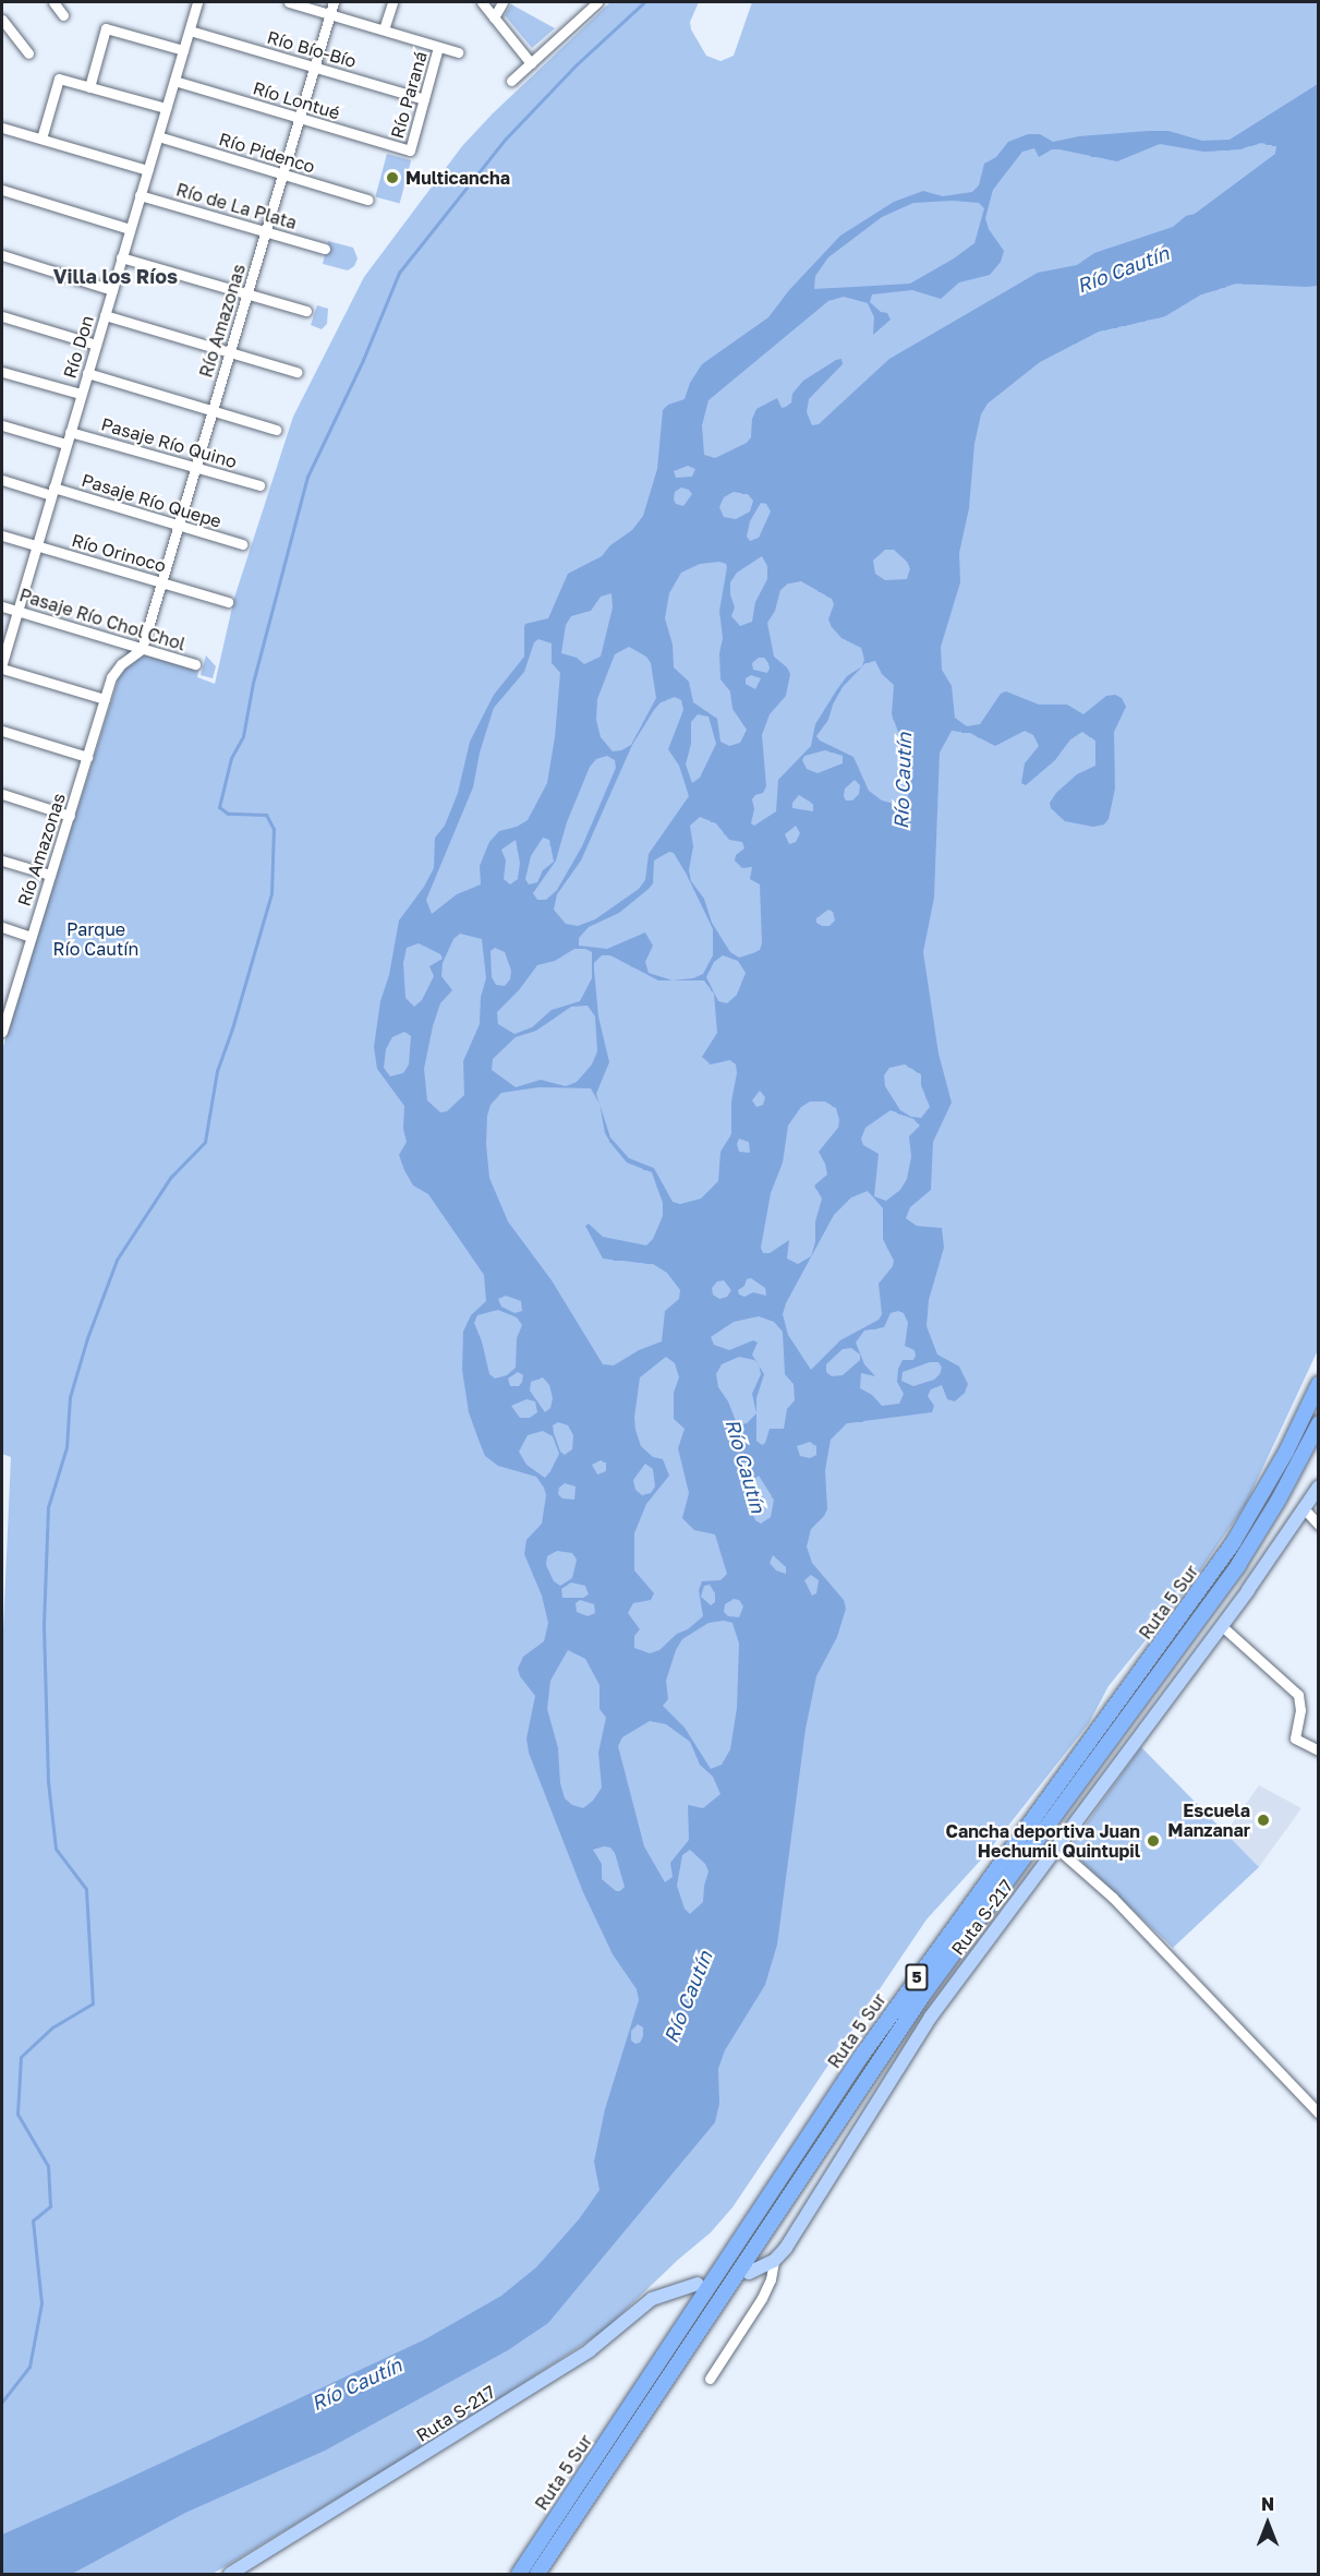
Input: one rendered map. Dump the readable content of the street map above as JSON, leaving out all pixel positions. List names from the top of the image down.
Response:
{
  "streets": {
    "highway": ["Ruta 5 Sur", "5"],
    "main road": ["Ruta S-217"],
    "street": [
      "Río Bío-Bío",
      "Río Paraná",
      "Río Lontué",
      "Río Pidenco",
      "Río de La Plata",
      "Río Amazonas",
      "Río Don",
      "Pasaje Río Quino",
      "Pasaje Río Quepe",
      "Río Orinoco",
      "Pasaje Río Chol Chol"
    ]
  },
  "crossings": [
    ["Río Bío-Bío", "Río Paraná"],
    ["Río Bío-Bío", "Río Amazonas"],
    ["Río Bío-Bío", "Río Don"],
    ["Río Paraná", "Río Lontué"],
    ["Río Lontué", "Río Amazonas"],
    ["Río Lontué", "Río Don"],
    ["Río Pidenco", "Río Amazonas"],
    ["Río Pidenco", "Río Don"],
    ["Río de La Plata", "Río Amazonas"],
    ["Río de La Plata", "Río Don"],
    ["Río Amazonas", "Pasaje Río Quino"],
    ["Río Amazonas", "Pasaje Río Quepe"],
    ["Río Amazonas", "Río Orinoco"],
    ["Río Amazonas", "Pasaje Río Chol Chol"],
    ["Río Don", "Pasaje Río Quino"],
    ["Río Don", "Pasaje Río Quepe"],
    ["Río Don", "Río Orinoco"],
    ["Río Don", "Pasaje Río Chol Chol"]
  ],
  "districts": ["Villa los Ríos"],
  "water": ["Río Cautín"],
  "parks": ["Parque Río Cautín"],
  "places": ["Multicancha", "Escuela Manzanar", "Cancha deportiva Juan Hechumil Quintupil"],
  "north": "top"
}
